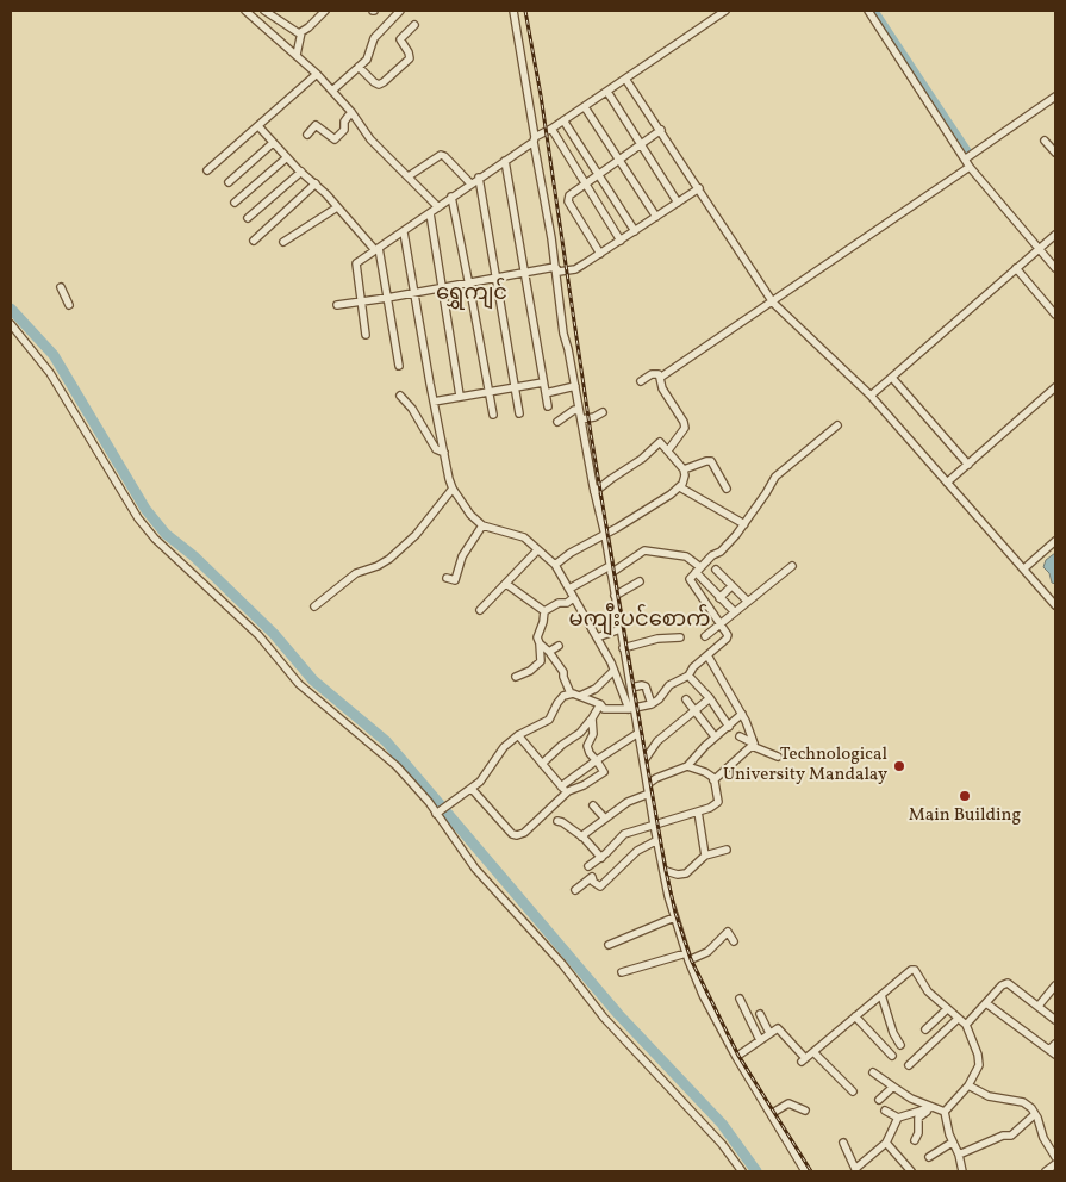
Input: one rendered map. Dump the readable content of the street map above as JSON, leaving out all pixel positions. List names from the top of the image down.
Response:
{
  "districts": ["ရွှေကျင်", "မကျီးပင်စောက်"],
  "places": ["Technological University Mandalay", "Main Building"]
}
